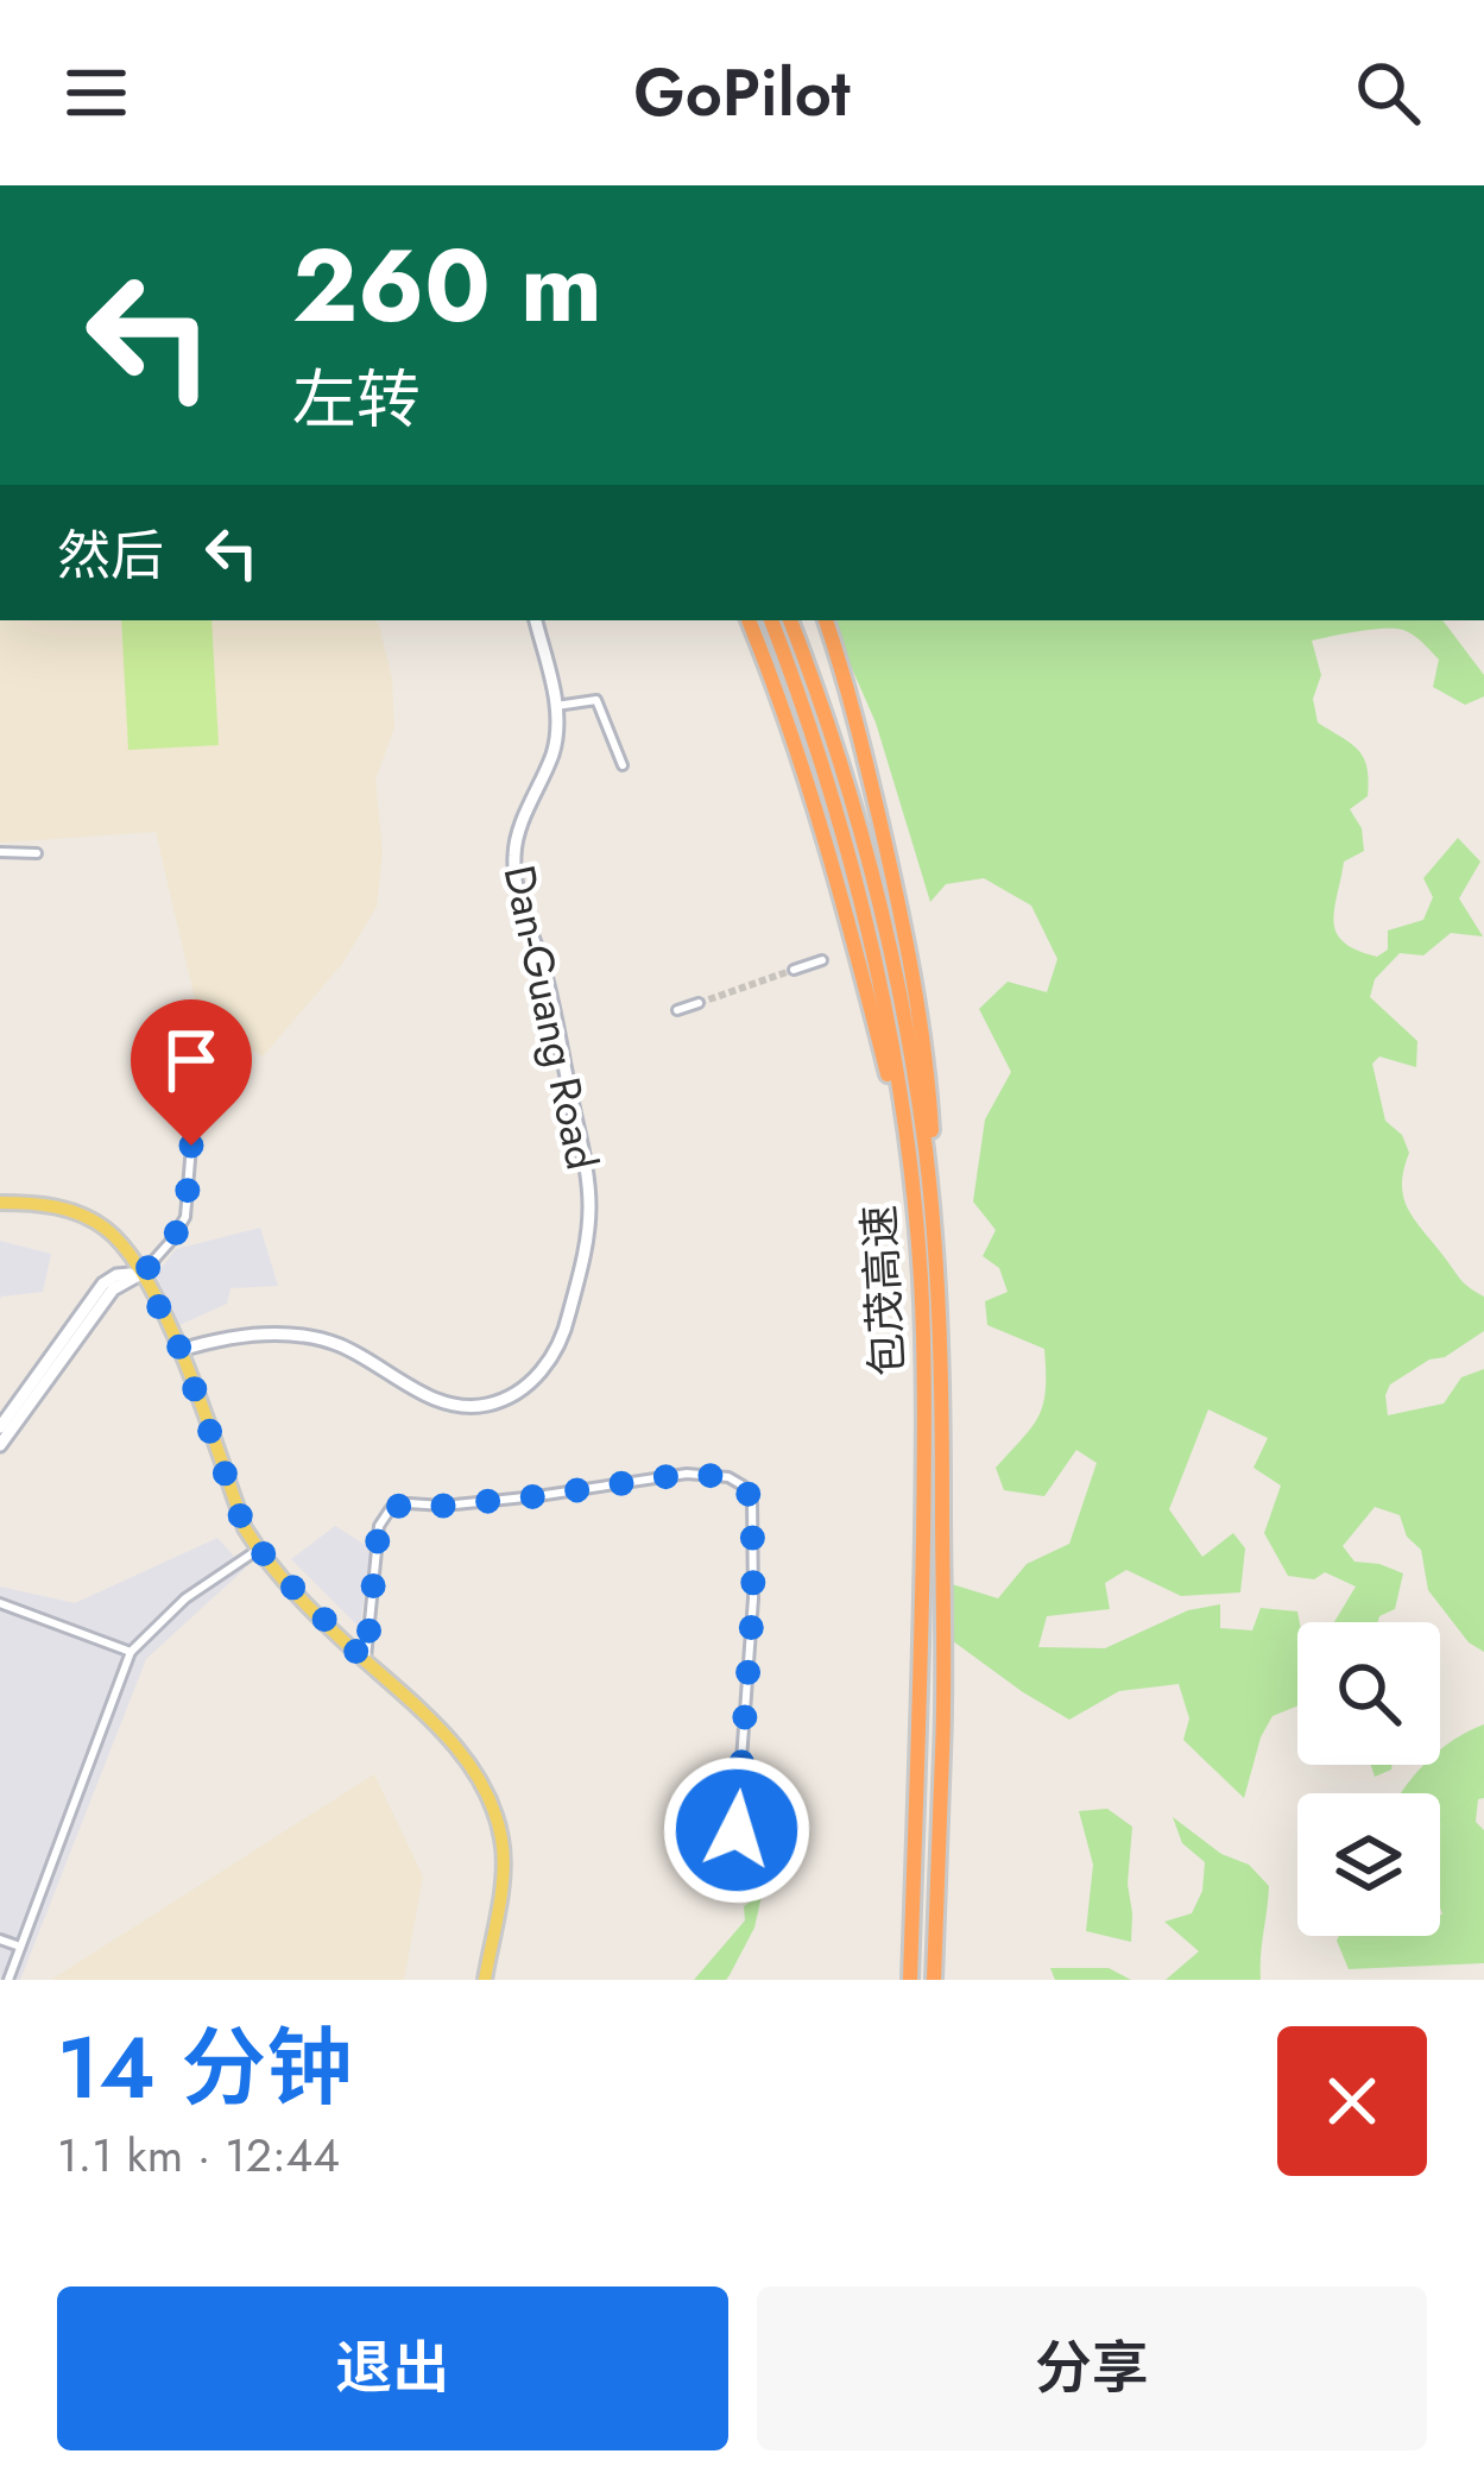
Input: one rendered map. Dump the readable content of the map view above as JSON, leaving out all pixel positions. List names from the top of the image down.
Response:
{
  "streets": {
    "highway": ["包茂高速"],
    "main road": ["Dan-Guang Road"]
  },
  "page": {
    "header": "GoPilot",
    "turn": ["260 m", "左转"],
    "then": "然后",
    "heading": ["14 分钟", "1.1 km · 12:44"],
    "buttons": ["退出", "分享"]
  }
}
